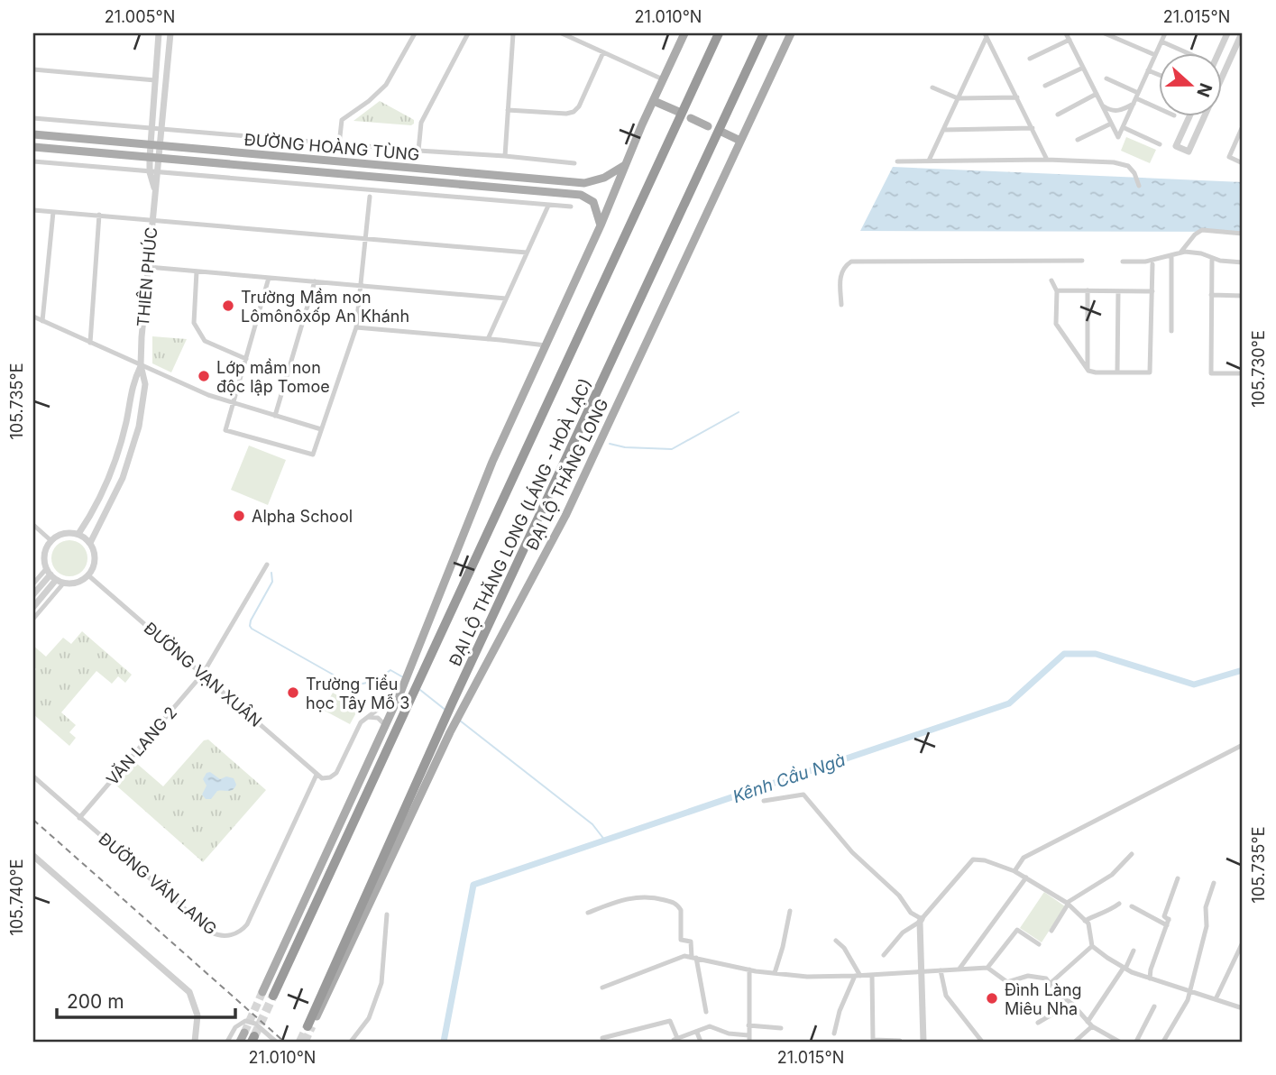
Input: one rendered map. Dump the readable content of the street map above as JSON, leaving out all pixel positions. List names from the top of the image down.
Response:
{
  "streets": {
    "highway": ["ĐẠI LỘ THĂNG LONG (LÁNG - HOÀ LẠC)"],
    "main road": ["ĐƯỜNG HOÀNG TÙNG", "ĐẠI LỘ THĂNG LONG"],
    "street": [
      "THIÊN PHÚC",
      "ĐƯỜNG VẠN XUÂN",
      "VĂN LANG 2",
      "ĐƯỜNG VĂN LANG"
    ]
  },
  "crossings": [
    ["ĐƯỜNG HOÀNG TÙNG", "THIÊN PHÚC"],
    ["THIÊN PHÚC", "ĐƯỜNG VẠN XUÂN"],
    ["ĐẠI LỘ THĂNG LONG", "ĐẠI LỘ THĂNG LONG (LÁNG - HOÀ LẠC)"],
    ["ĐƯỜNG VẠN XUÂN", "VĂN LANG 2"],
    ["ĐƯỜNG VẠN XUÂN", "ĐƯỜNG VĂN LANG"],
    ["VĂN LANG 2", "ĐƯỜNG VĂN LANG"]
  ],
  "water": ["Kênh Cầu Ngà"],
  "places": [
    "Trường Mầm non Lômônôxốp An Khánh",
    "Lớp mầm non độc lập Tomoe",
    "Alpha School",
    "Trường Tiểu học Tây Mỗ 3",
    "Đình Làng Miêu Nha"
  ],
  "scale_bar": "200 m",
  "north": "right",
  "coordinates": [
    "21.005°N",
    "21.010°N",
    "21.015°N",
    "105.730°E",
    "105.735°E",
    "105.740°E"
  ]
}
